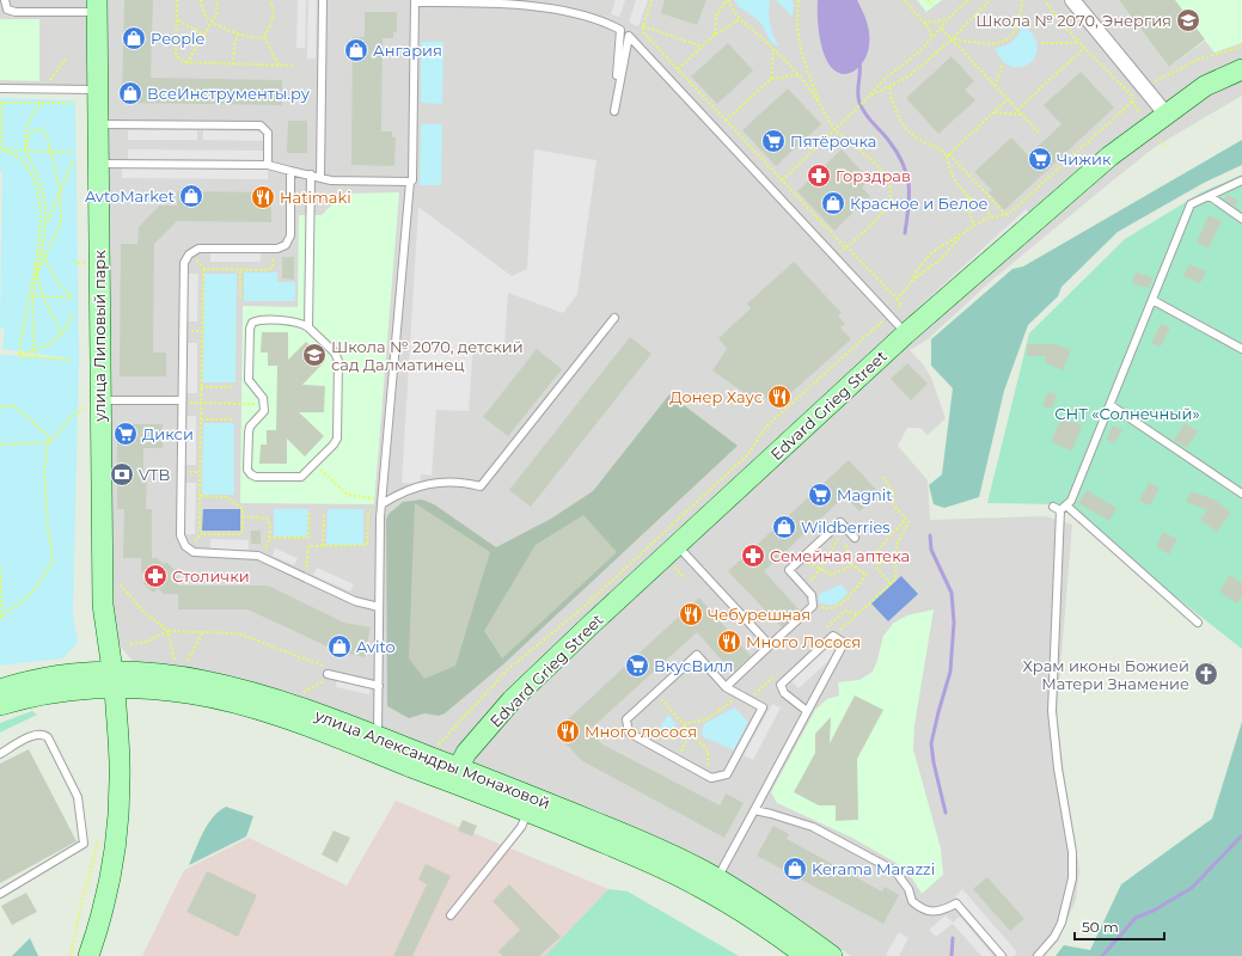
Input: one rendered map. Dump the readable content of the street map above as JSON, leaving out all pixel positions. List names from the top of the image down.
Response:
{
  "streets": {
    "street": ["улица Липовый парк", "Edvard Grieg Street", "улица Александры Монаховой"]
  },
  "crossings": [
    ["улица Липовый парк", "улица Александры Монаховой"],
    ["Edvard Grieg Street", "улица Александры Монаховой"]
  ],
  "parks": ["СНТ «Солнечный»"],
  "places": {
    "school or university": ["Школа № 2070, Энергия", "Школа № 2070, детский сад Далматинец"],
    "shop": [
      "People",
      "Ангария",
      "ВсеИнструменты.ру",
      "AvtoMarket",
      "Красное и Белое",
      "Wildberries",
      "Avito",
      "Kerama Marazzi"
    ],
    "supermarket": [
      "Пятёрочка",
      "Чижик",
      "Дикси",
      "Magnit",
      "ВкусВилл"
    ],
    "pharmacy": ["Горздрав", "Семейная аптека", "Столички"],
    "restaurant": [
      "Hatimaki",
      "Донер Хаус",
      "Чебурешная",
      "Много Лосося",
      "Много лосося"
    ],
    "bank": ["VTB"],
    "church": ["Храм иконы Божией Матери Знамение"]
  },
  "scale_bar": "50 m"
}
